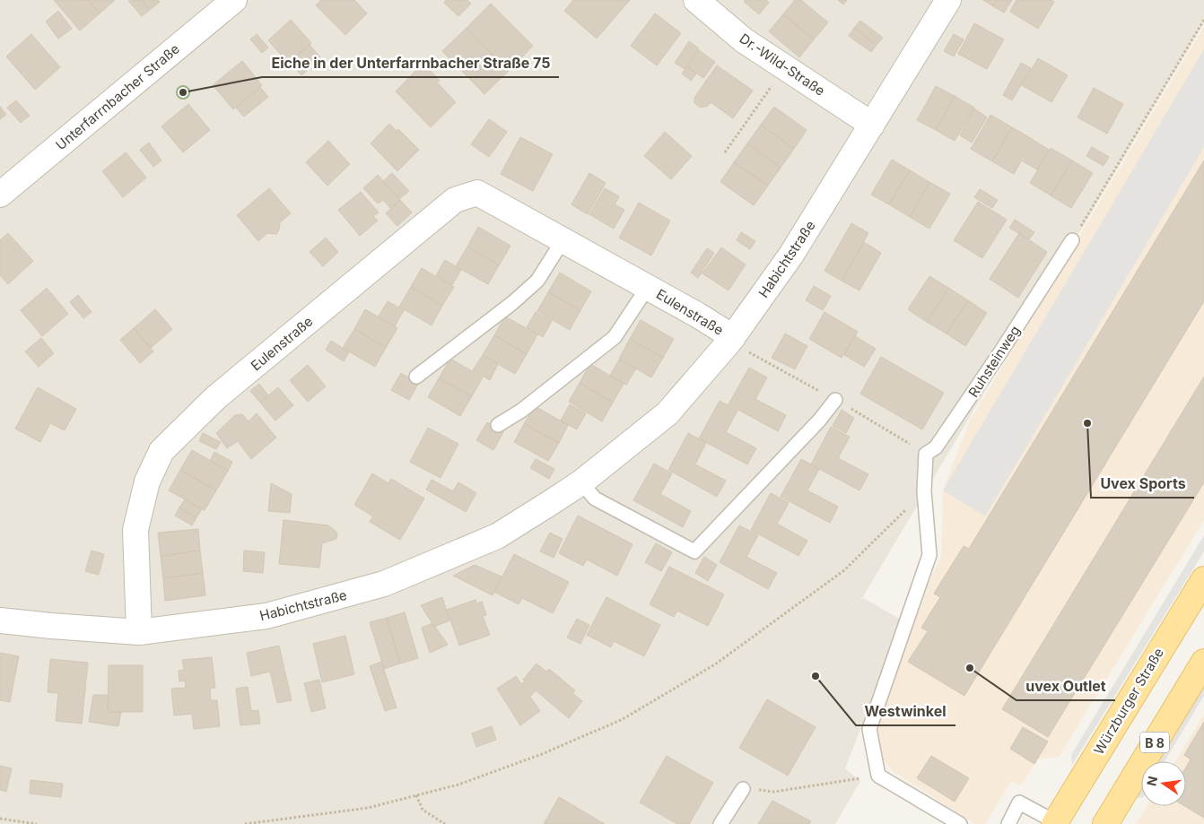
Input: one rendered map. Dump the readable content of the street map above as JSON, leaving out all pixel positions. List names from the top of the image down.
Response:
{
  "streets": {
    "main road": ["Würzburger Straße", "B 8"],
    "street": [
      "Dr.-Wild-Straße",
      "Unterfarrnbacher Straße",
      "Habichtstraße",
      "Eulenstraße"
    ],
    "lane": ["Ruhsteinweg"]
  },
  "crossings": [
    ["Dr.-Wild-Straße", "Habichtstraße"],
    ["Habichtstraße", "Eulenstraße"]
  ],
  "places": [
    "Eiche in der Unterfarrnbacher Straße 75",
    "Uvex Sports",
    "uvex Outlet",
    "Westwinkel"
  ],
  "north": "left"
}
